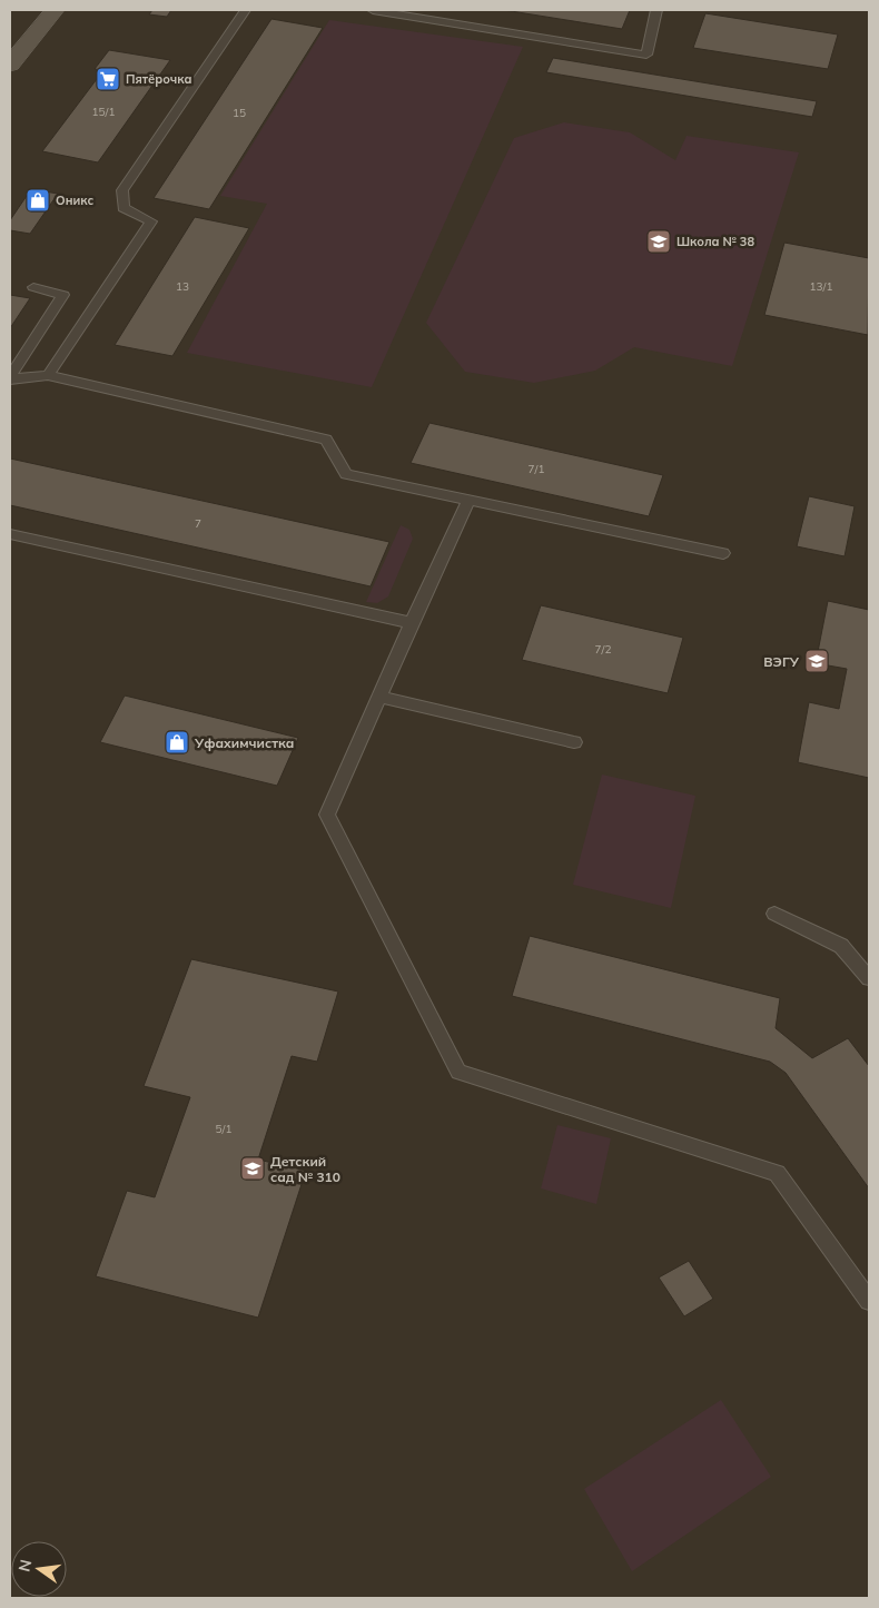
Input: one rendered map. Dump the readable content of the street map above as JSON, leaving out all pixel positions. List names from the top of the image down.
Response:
{
  "places": {
    "supermarket": ["Пятёрочка"],
    "shop": ["Оникс", "Уфахимчистка"],
    "school or university": ["Школа № 38", "ВЭГУ", "Детский сад № 310"]
  },
  "house_numbers": [
    "15/1",
    "15",
    "13",
    "13/1",
    "7/1",
    "7",
    "7/2",
    "5/1"
  ],
  "north": "left"
}
